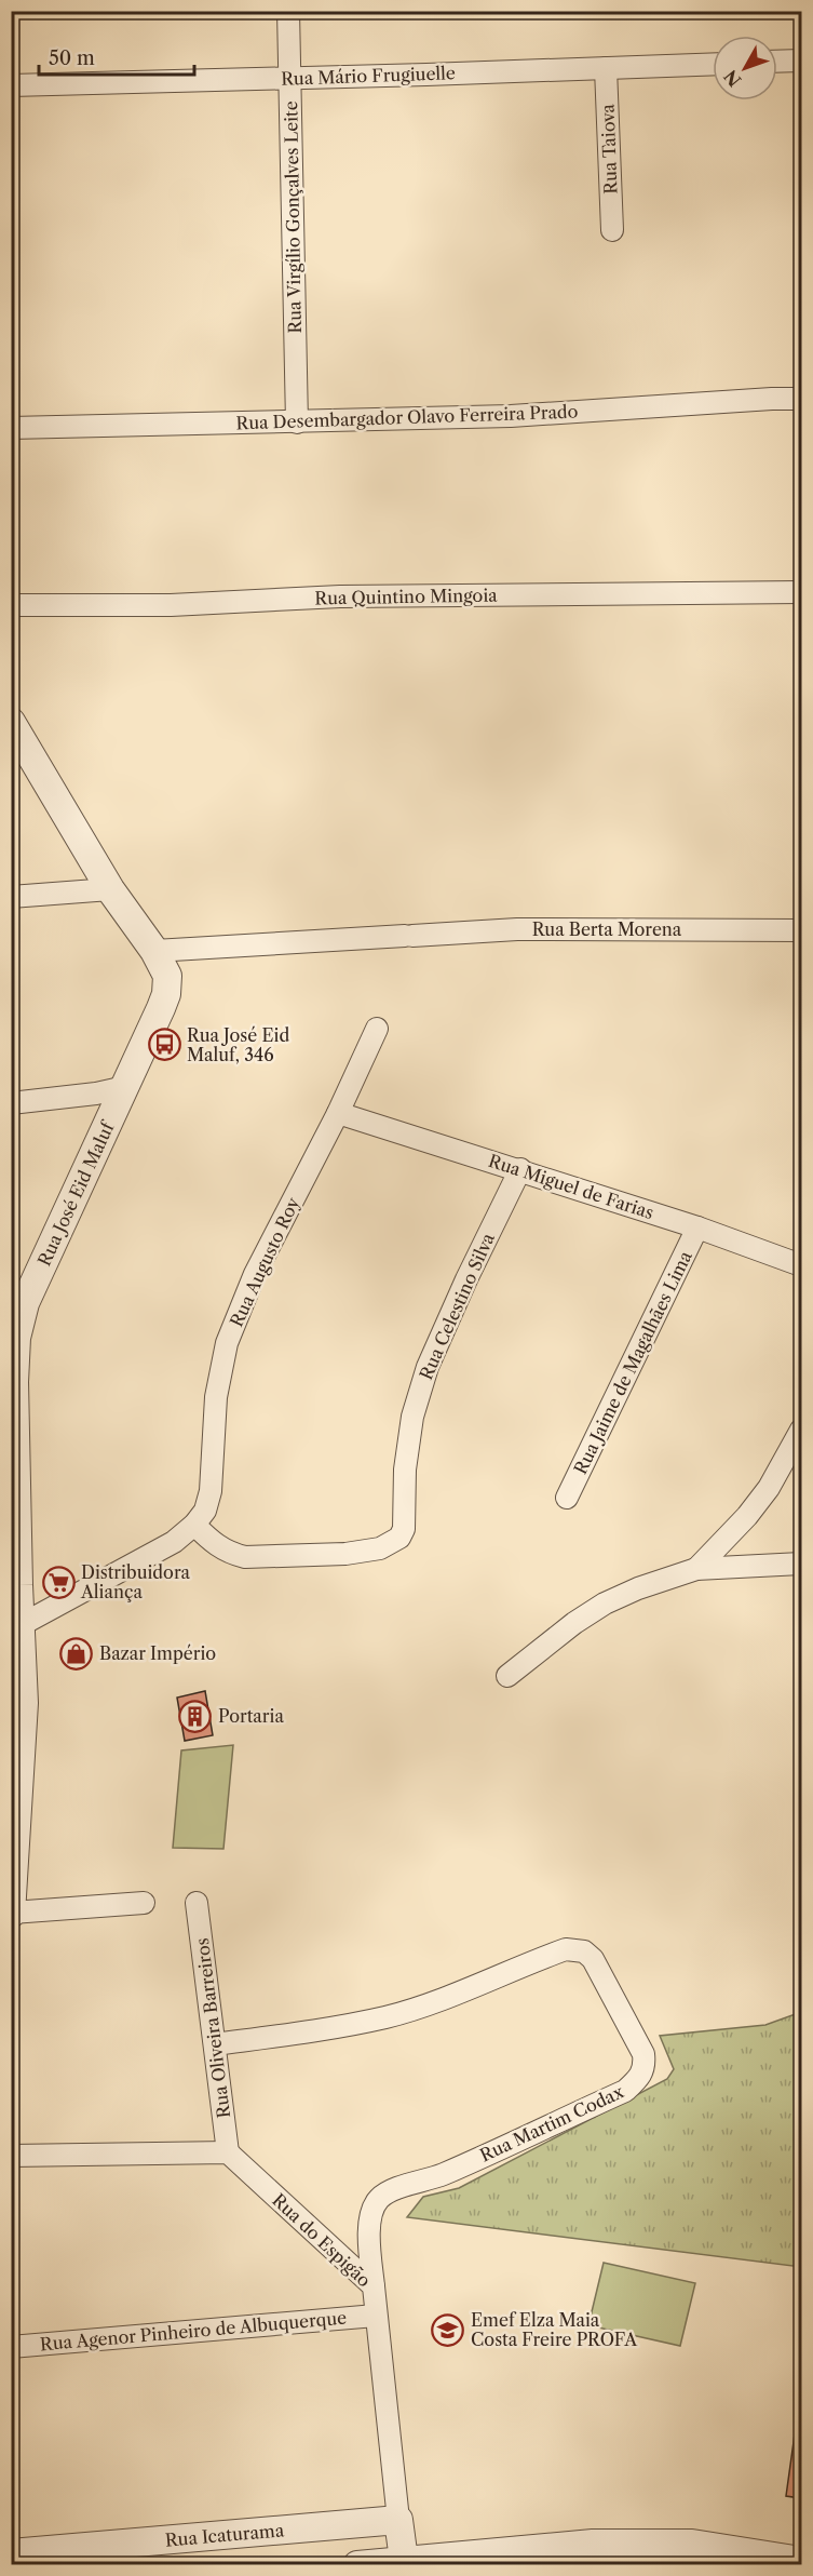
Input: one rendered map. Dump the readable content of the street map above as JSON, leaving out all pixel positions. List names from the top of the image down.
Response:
{
  "streets": {
    "street": [
      "Rua Mário Frugiuelle",
      "Rua Taiova",
      "Rua Virgílio Gonçalves Leite",
      "Rua Desembargador Olavo Ferreira Prado",
      "Rua Quintino Mingoia",
      "Rua Berta Morena",
      "Rua Miguel de Farias",
      "Rua José Eid Maluf",
      "Rua Augusto Roy",
      "Rua Celestino Silva",
      "Rua Jaime de Magalhães Lima",
      "Rua Oliveira Barreiros",
      "Rua Martim Codax",
      "Rua do Espigão",
      "Rua Agenor Pinheiro de Albuquerque",
      "Rua Icaturama"
    ]
  },
  "crossings": [
    ["Rua Mário Frugiuelle", "Rua Taiova"],
    ["Rua Mário Frugiuelle", "Rua Virgílio Gonçalves Leite"],
    ["Rua Virgílio Gonçalves Leite", "Rua Desembargador Olavo Ferreira Prado"],
    ["Rua Berta Morena", "Rua José Eid Maluf"],
    ["Rua Miguel de Farias", "Rua Augusto Roy"],
    ["Rua Miguel de Farias", "Rua Celestino Silva"],
    ["Rua Miguel de Farias", "Rua Jaime de Magalhães Lima"],
    ["Rua Augusto Roy", "Rua Celestino Silva"],
    ["Rua Oliveira Barreiros", "Rua Martim Codax"],
    ["Rua Oliveira Barreiros", "Rua do Espigão"],
    ["Rua Martim Codax", "Rua do Espigão"],
    ["Rua do Espigão", "Rua Agenor Pinheiro de Albuquerque"],
    ["Rua do Espigão", "Rua Icaturama"]
  ],
  "places": {
    "bus stop": ["Rua José Eid Maluf, 346"],
    "supermarket": ["Distribuidora Aliança"],
    "shop": ["Bazar Império"],
    "building": ["Portaria"],
    "school or university": ["Emef Elza Maia Costa Freire PROFA"]
  },
  "scale_bar": "50 m",
  "north": "bottom left"
}
